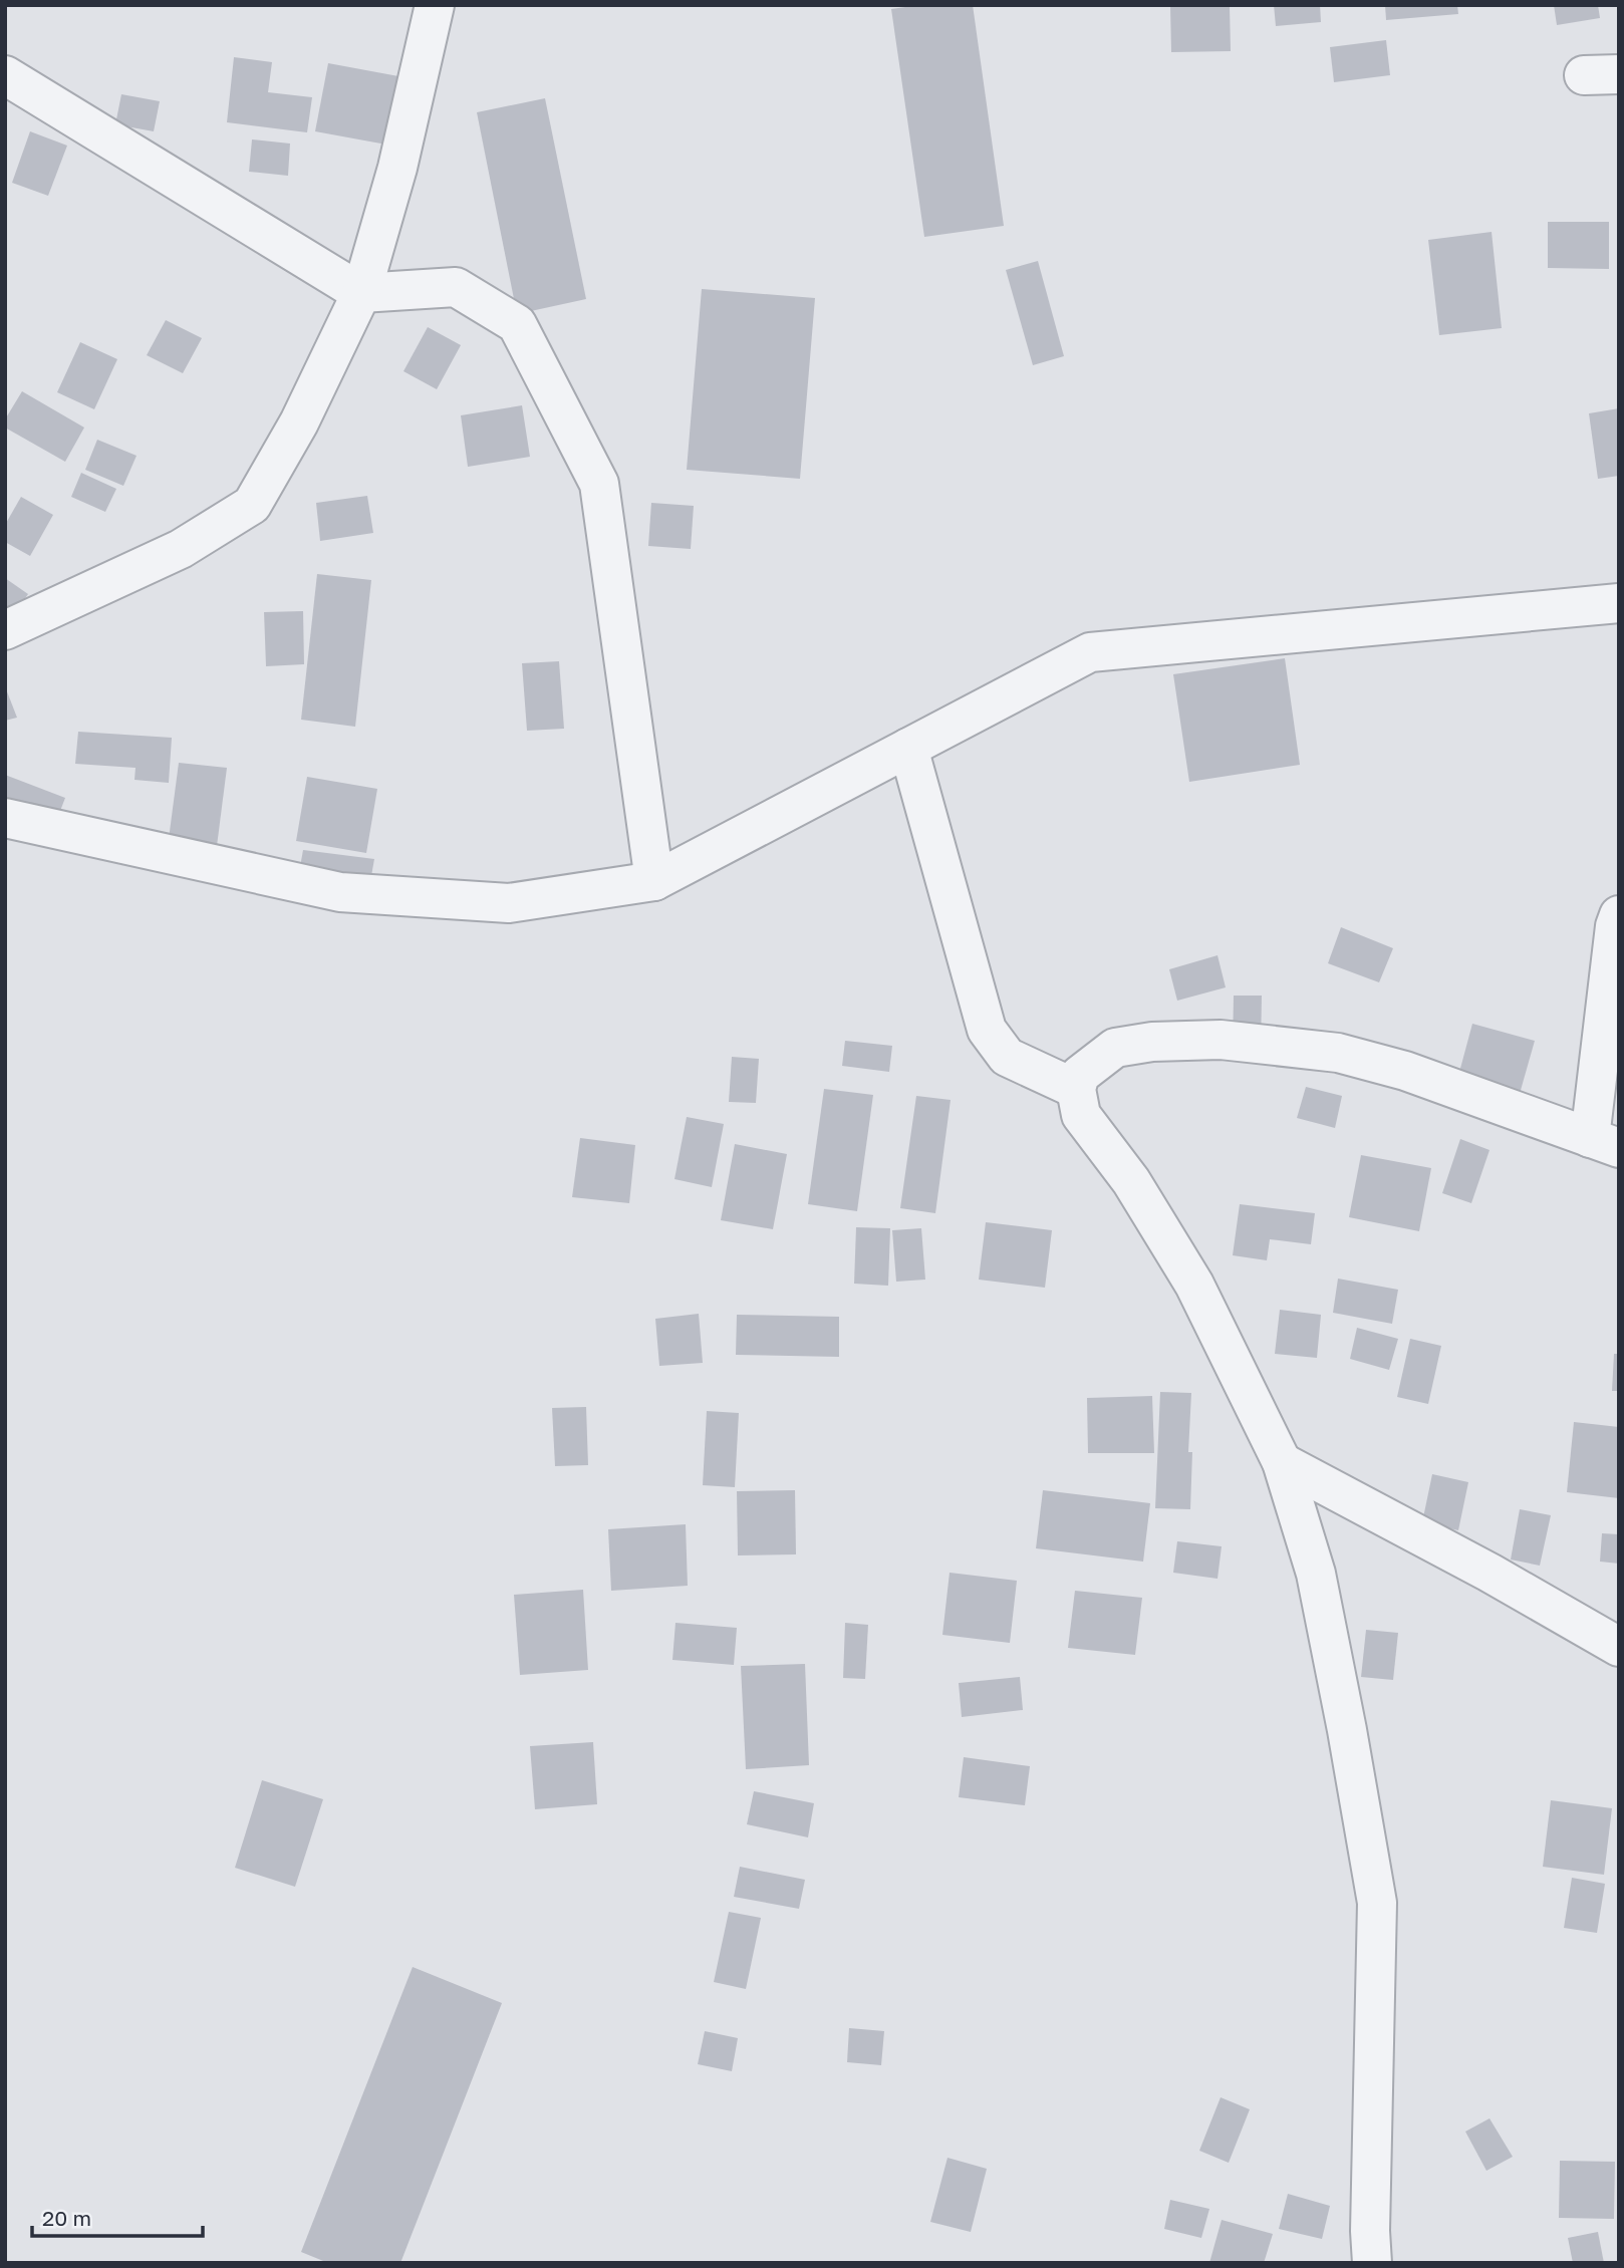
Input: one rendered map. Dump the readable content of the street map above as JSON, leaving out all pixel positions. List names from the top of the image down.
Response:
{
  "scale_bar": "20 m"
}
